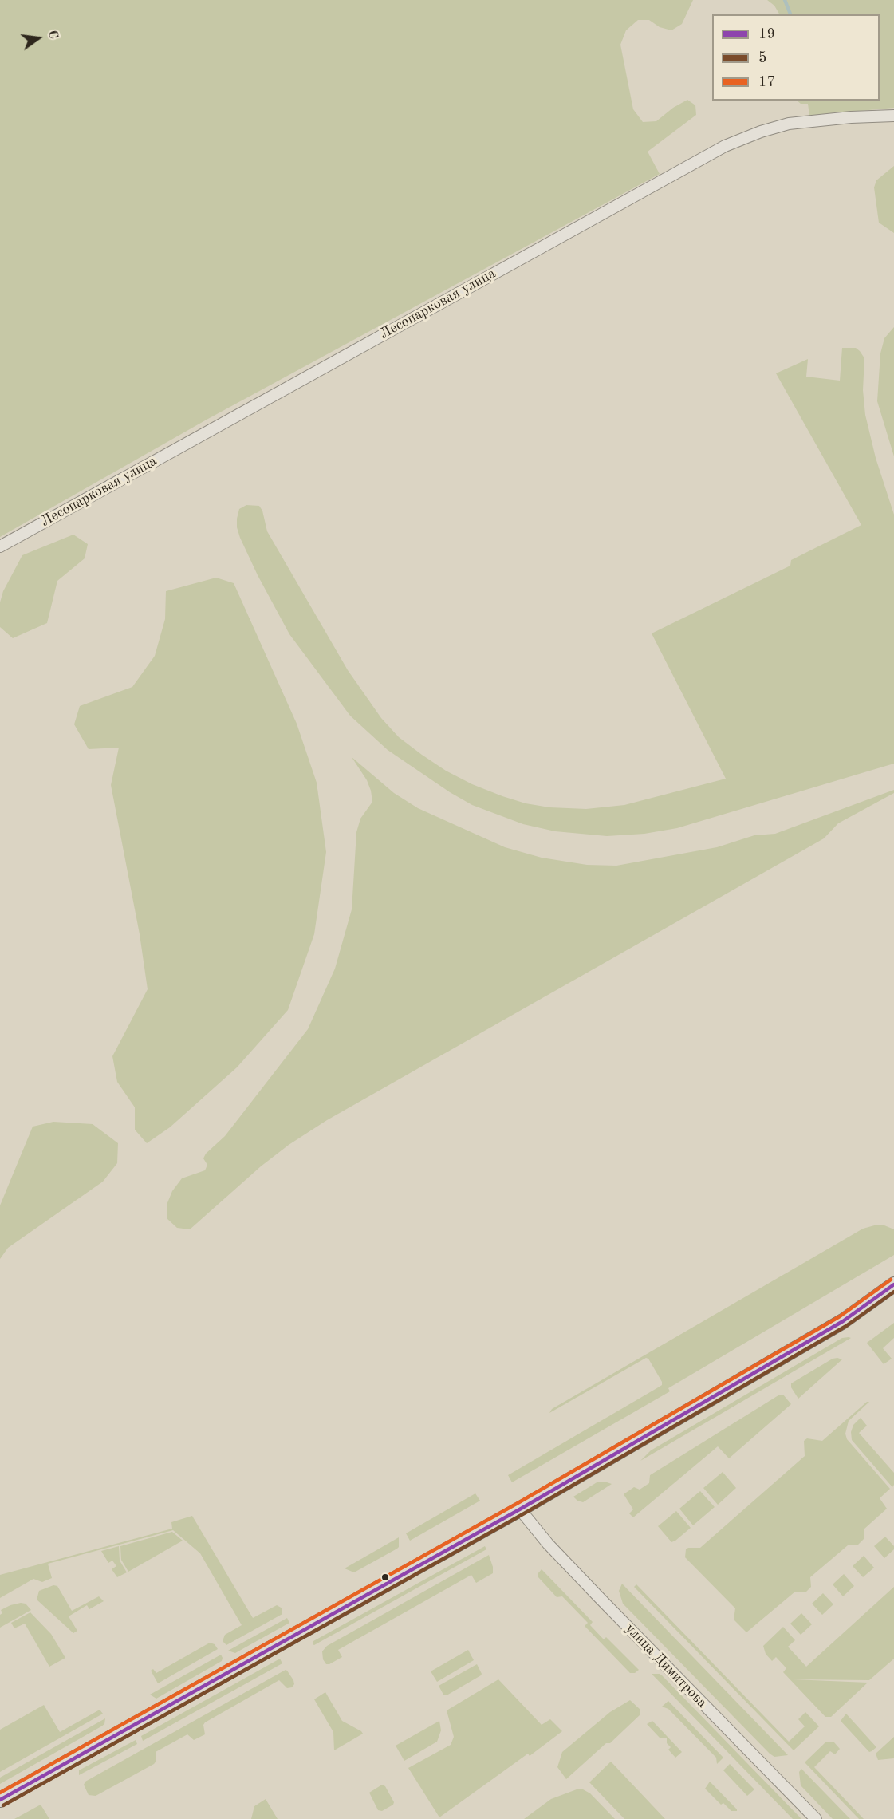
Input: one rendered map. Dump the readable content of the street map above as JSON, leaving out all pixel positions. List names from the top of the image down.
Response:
{
  "streets": {
    "street": ["Лесопарковая улица", "улица Димитрова"]
  },
  "lines": ["transit line 17", "transit line 19", "transit line 5"],
  "legend": ["19", "5", "17"],
  "north": "right"
}
